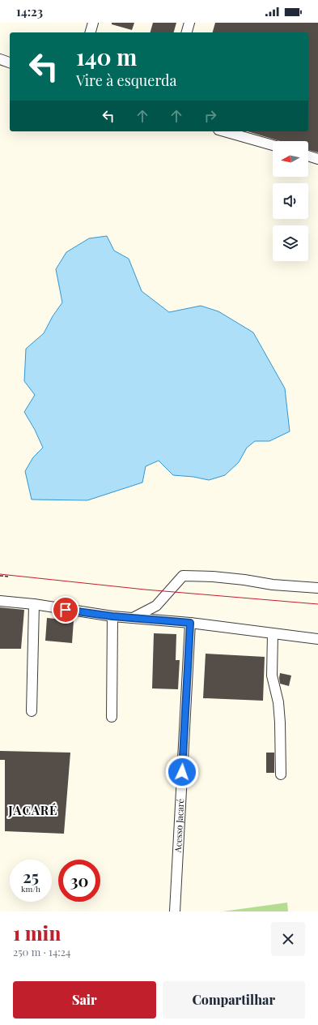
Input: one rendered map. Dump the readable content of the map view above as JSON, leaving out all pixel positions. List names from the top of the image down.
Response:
{
  "streets": {
    "street": ["Acesso Jacaré"]
  },
  "districts": ["JACARÉ"],
  "north": "left",
  "page": {
    "status": "14:23",
    "turn": ["140 m", "Vire à esquerda"],
    "speed": "25 km/h",
    "limit": "30",
    "heading": ["1 min", "250 m · 14:24"],
    "buttons": ["Sair", "Compartilhar"]
  }
}
